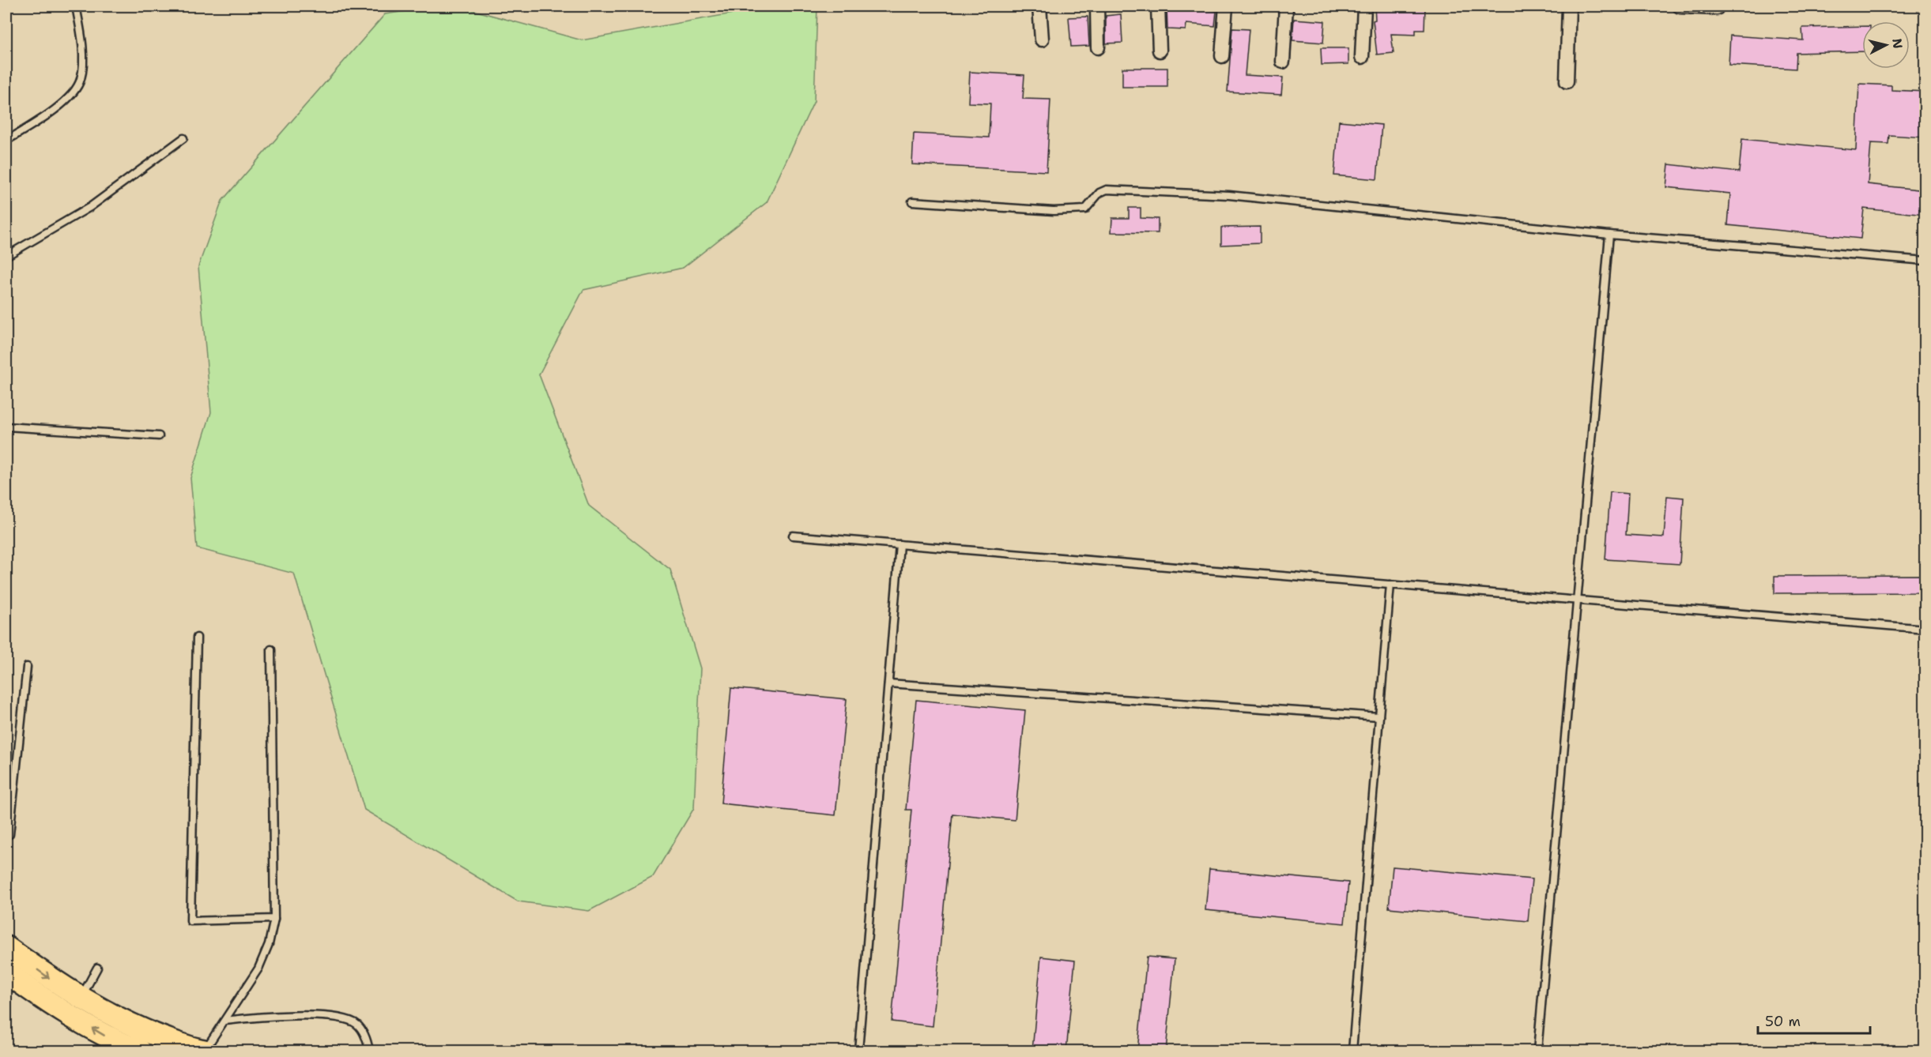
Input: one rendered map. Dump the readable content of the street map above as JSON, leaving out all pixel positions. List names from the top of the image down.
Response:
{
  "scale_bar": "50 m",
  "north": "right"
}
